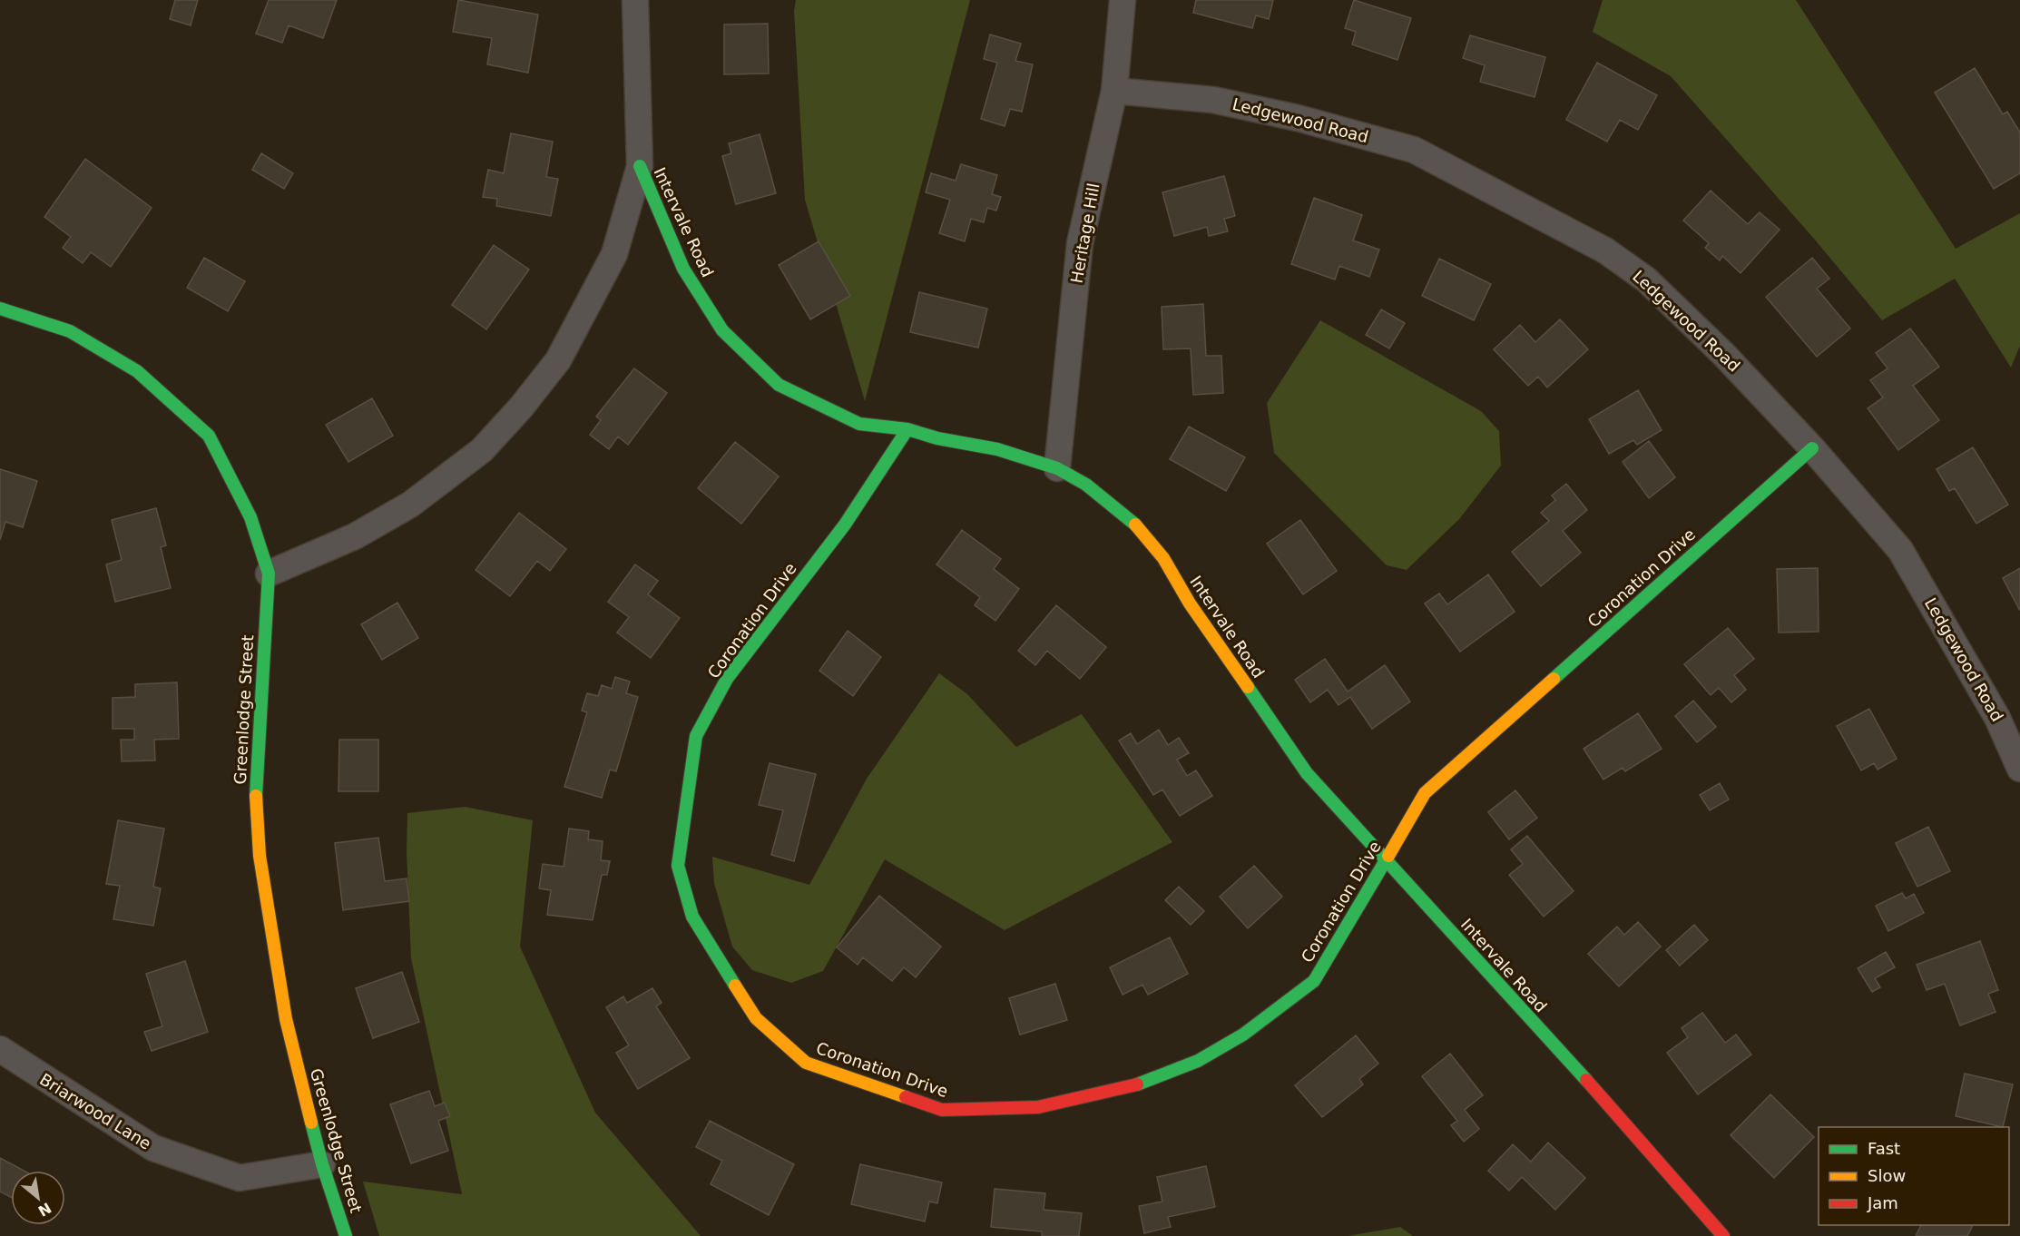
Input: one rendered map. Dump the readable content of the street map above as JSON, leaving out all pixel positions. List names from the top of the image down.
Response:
{
  "streets": {
    "street": [
      "Ledgewood Road",
      "Intervale Road",
      "Heritage Hill",
      "Coronation Drive",
      "Greenlodge Street",
      "Briarwood Lane"
    ]
  },
  "crossings": [
    ["Ledgewood Road", "Heritage Hill"],
    ["Ledgewood Road", "Coronation Drive"],
    ["Intervale Road", "Heritage Hill"],
    ["Intervale Road", "Coronation Drive"],
    ["Greenlodge Street", "Briarwood Lane"]
  ],
  "legend": ["Fast", "Slow", "Jam"],
  "north": "bottom right"
}
